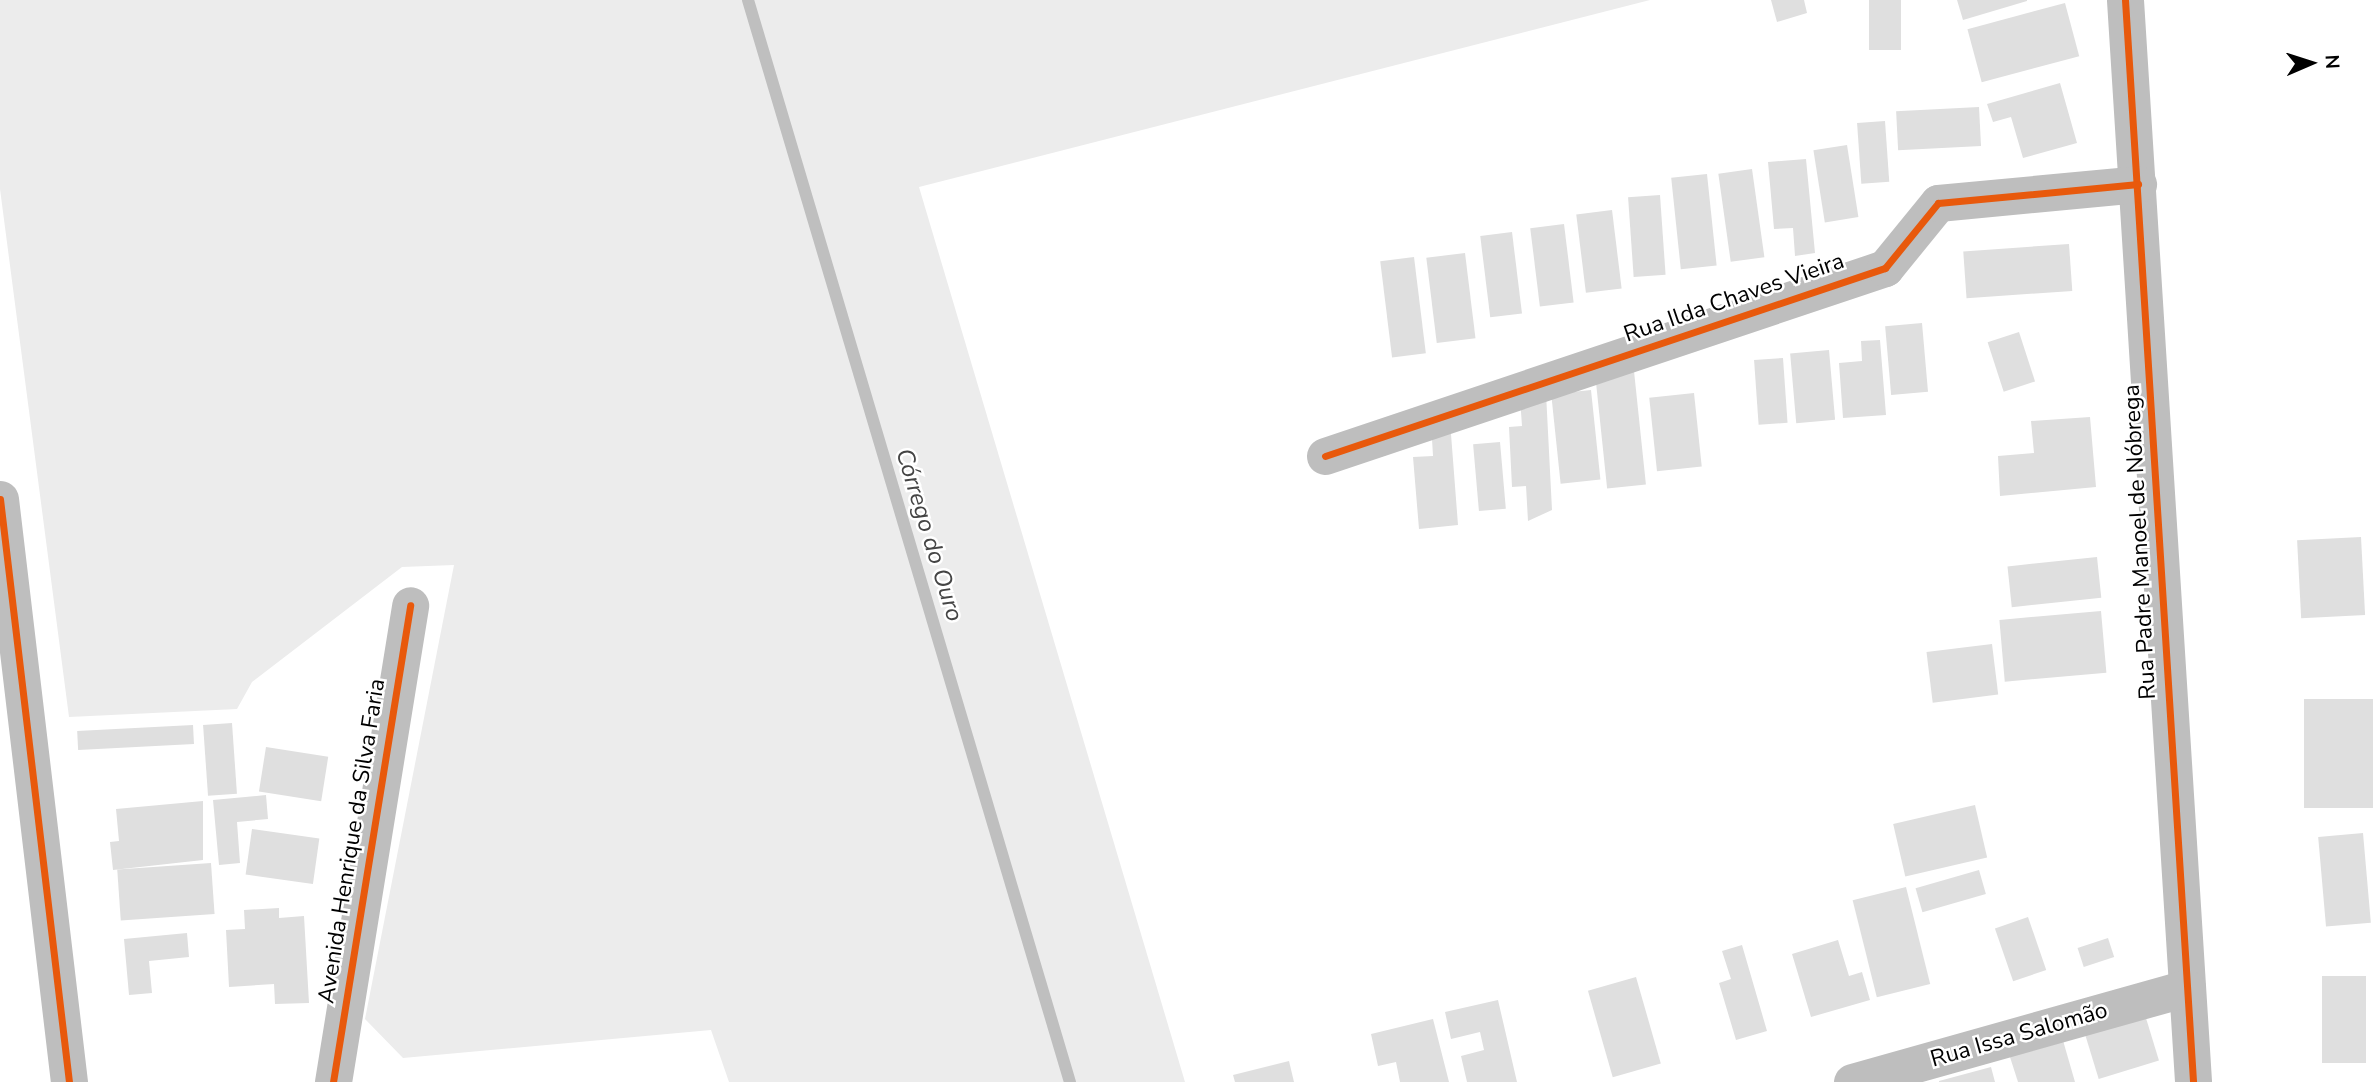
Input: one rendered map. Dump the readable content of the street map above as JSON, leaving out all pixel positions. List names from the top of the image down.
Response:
{
  "streets": {
    "street": [
      "Rua Ilda Chaves Vieira",
      "Rua Padre Manoel de Nóbrega",
      "Avenida Henrique da Silva Faria",
      "Rua Issa Salomão"
    ]
  },
  "crossings": [
    ["Rua Ilda Chaves Vieira", "Rua Padre Manoel de Nóbrega"],
    ["Rua Padre Manoel de Nóbrega", "Rua Issa Salomão"]
  ],
  "water": ["Córrego do Ouro"],
  "north": "right"
}
